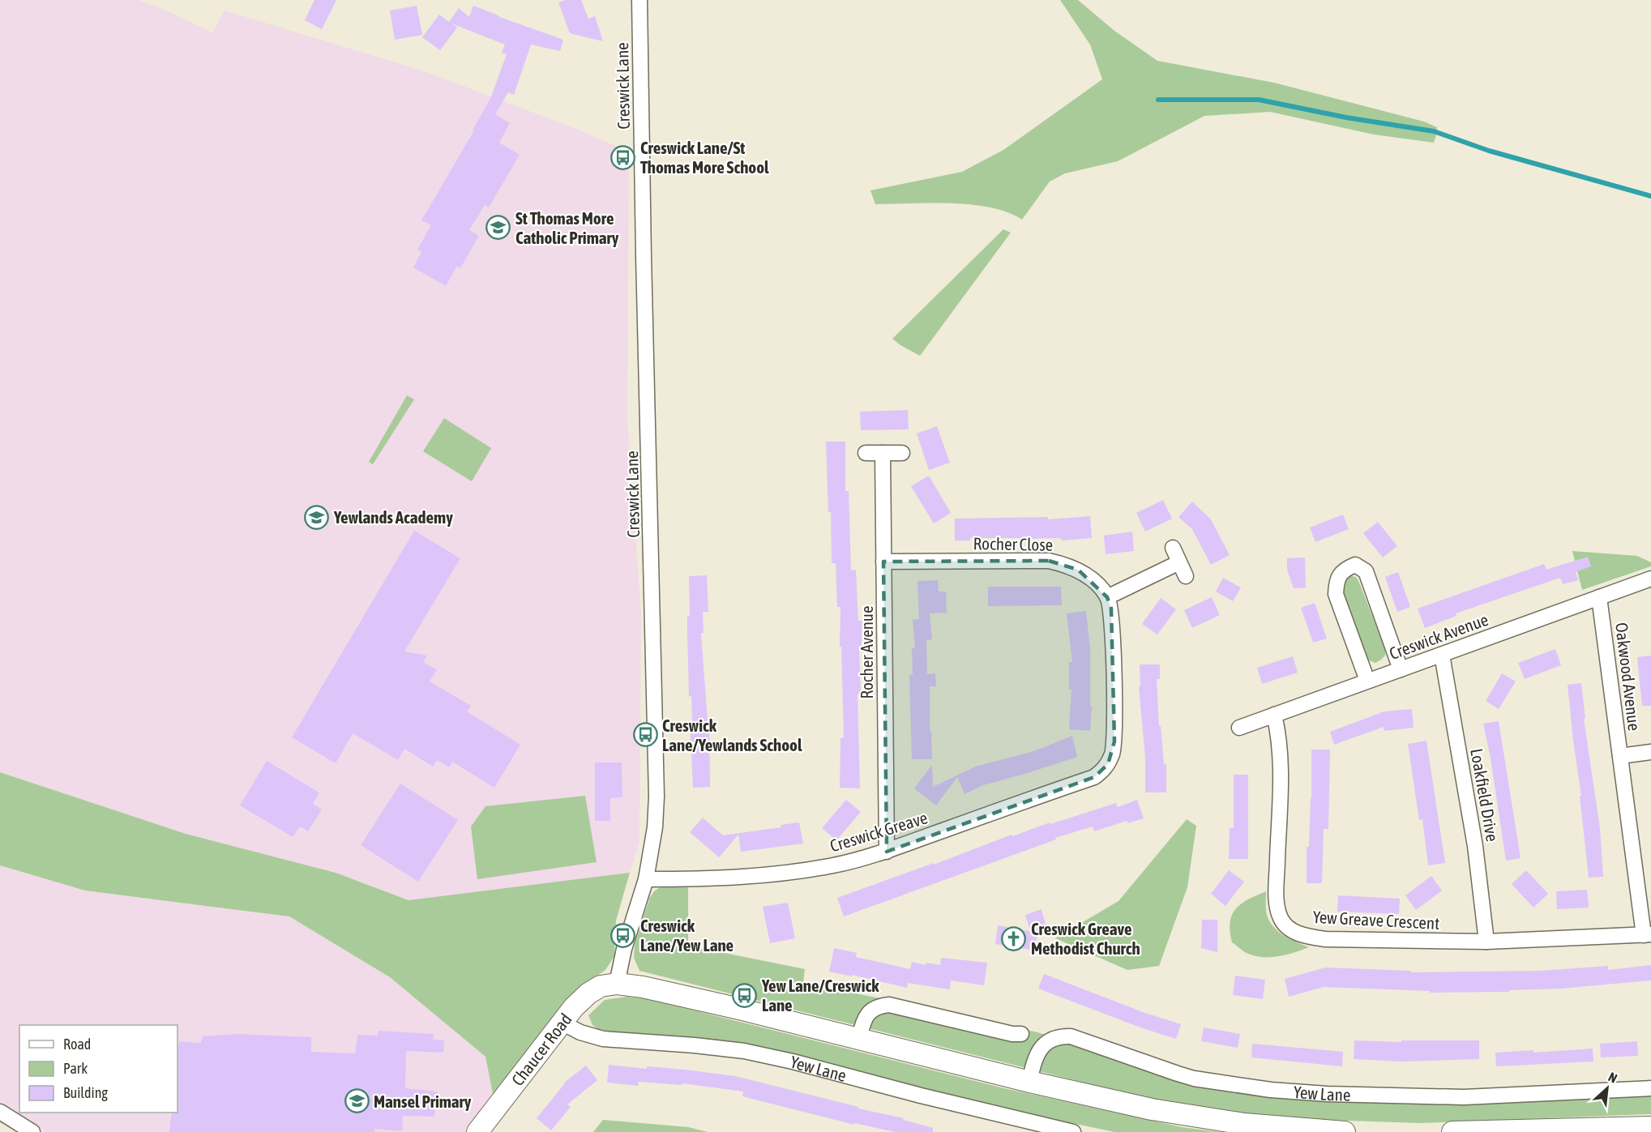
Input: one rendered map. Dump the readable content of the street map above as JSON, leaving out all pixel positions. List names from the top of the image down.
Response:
{
  "streets": {
    "main road": ["Chaucer Road"],
    "street": [
      "Creswick Lane",
      "Rocher Close",
      "Creswick Avenue",
      "Rocher Avenue",
      "Oakwood Avenue",
      "Loakfield Drive",
      "Creswick Greave",
      "Yew Greave Crescent",
      "Yew Lane"
    ]
  },
  "crossings": [
    ["Creswick Lane", "Creswick Greave"],
    ["Creswick Lane", "Chaucer Road"],
    ["Rocher Close", "Rocher Avenue"],
    ["Rocher Close", "Creswick Greave"],
    ["Creswick Avenue", "Oakwood Avenue"],
    ["Creswick Avenue", "Loakfield Drive"],
    ["Creswick Avenue", "Yew Greave Crescent"],
    ["Rocher Avenue", "Creswick Greave"],
    ["Oakwood Avenue", "Yew Greave Crescent"],
    ["Loakfield Drive", "Yew Greave Crescent"],
    ["Chaucer Road", "Yew Lane"]
  ],
  "places": {
    "bus stop": [
      "Creswick Lane/St Thomas More School",
      "Creswick Lane/Yewlands School",
      "Creswick Lane/Yew Lane",
      "Yew Lane/Creswick Lane"
    ],
    "school or university": ["St Thomas More Catholic Primary", "Yewlands Academy", "Mansel Primary"],
    "church": ["Creswick Greave Methodist Church"]
  },
  "legend": ["Road", "Park", "Building"],
  "north": "top right"
}
